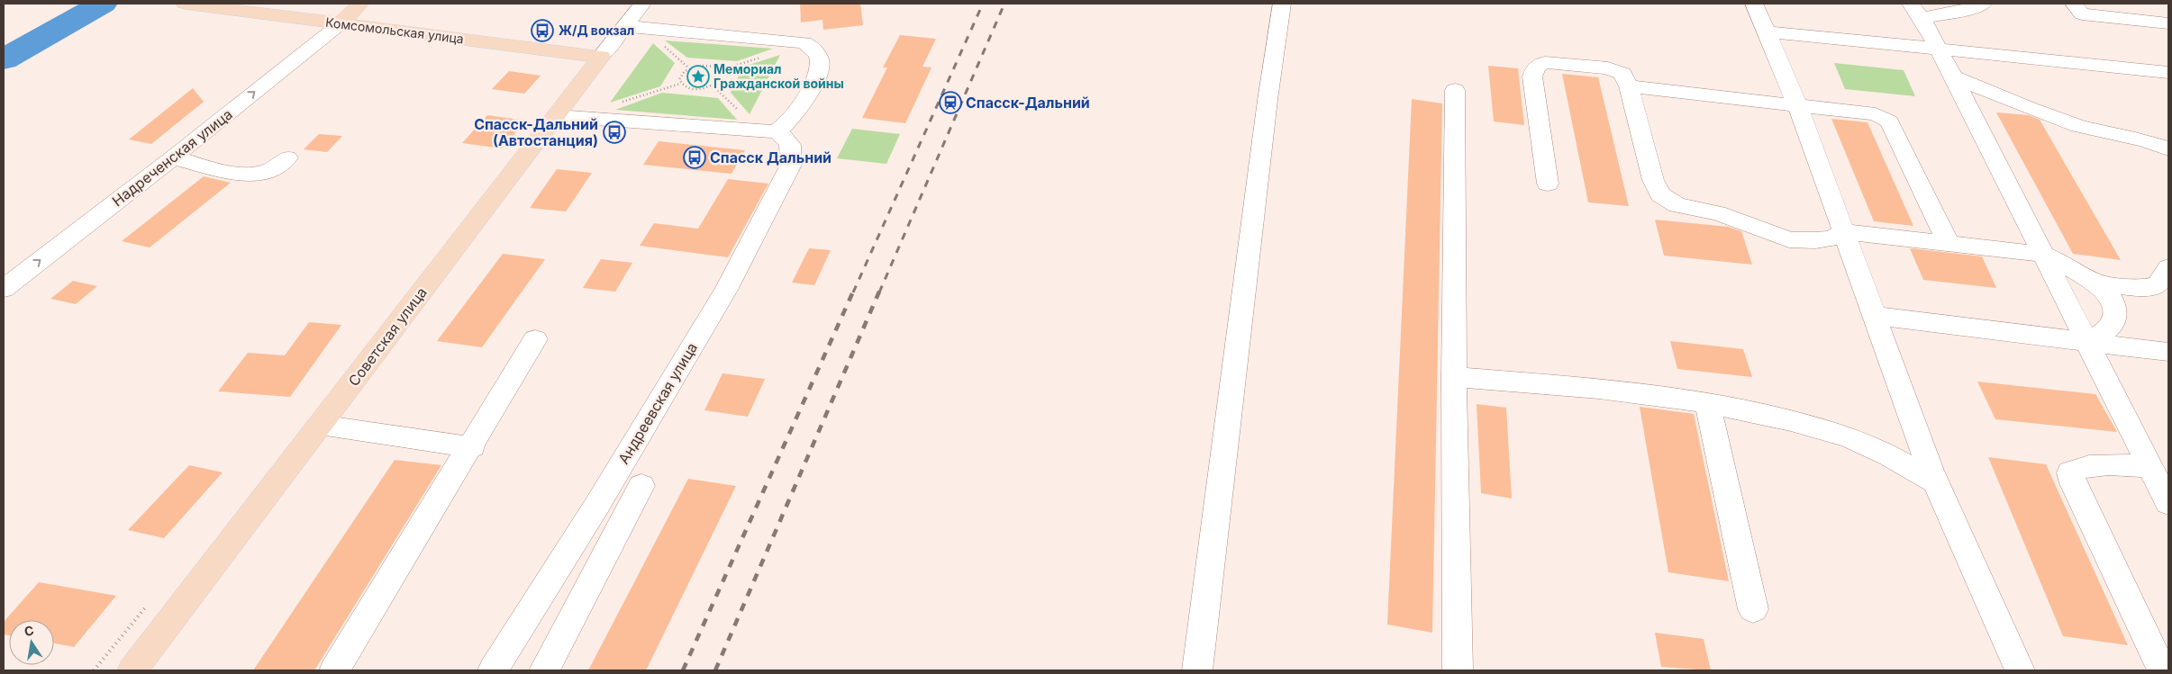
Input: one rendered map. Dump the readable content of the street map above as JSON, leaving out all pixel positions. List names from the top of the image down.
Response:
{
  "streets": {
    "main road": ["Комсомольская улица", "Советская улица"],
    "street": ["Надреченская улица", "Андреевская улица"]
  },
  "crossings": [
    ["Комсомольская улица", "Надреченская улица"],
    ["Комсомольская улица", "Советская улица"]
  ],
  "one_way": ["Надреченская улица"],
  "places": {
    "bus stop": ["Ж/Д вокзал", "Спасск-Дальний (Автостанция)", "Спасск Дальний"],
    "place": ["Мемориал Гражданской войны"],
    "station": ["Спасск-Дальний"]
  },
  "north": "top"
}
